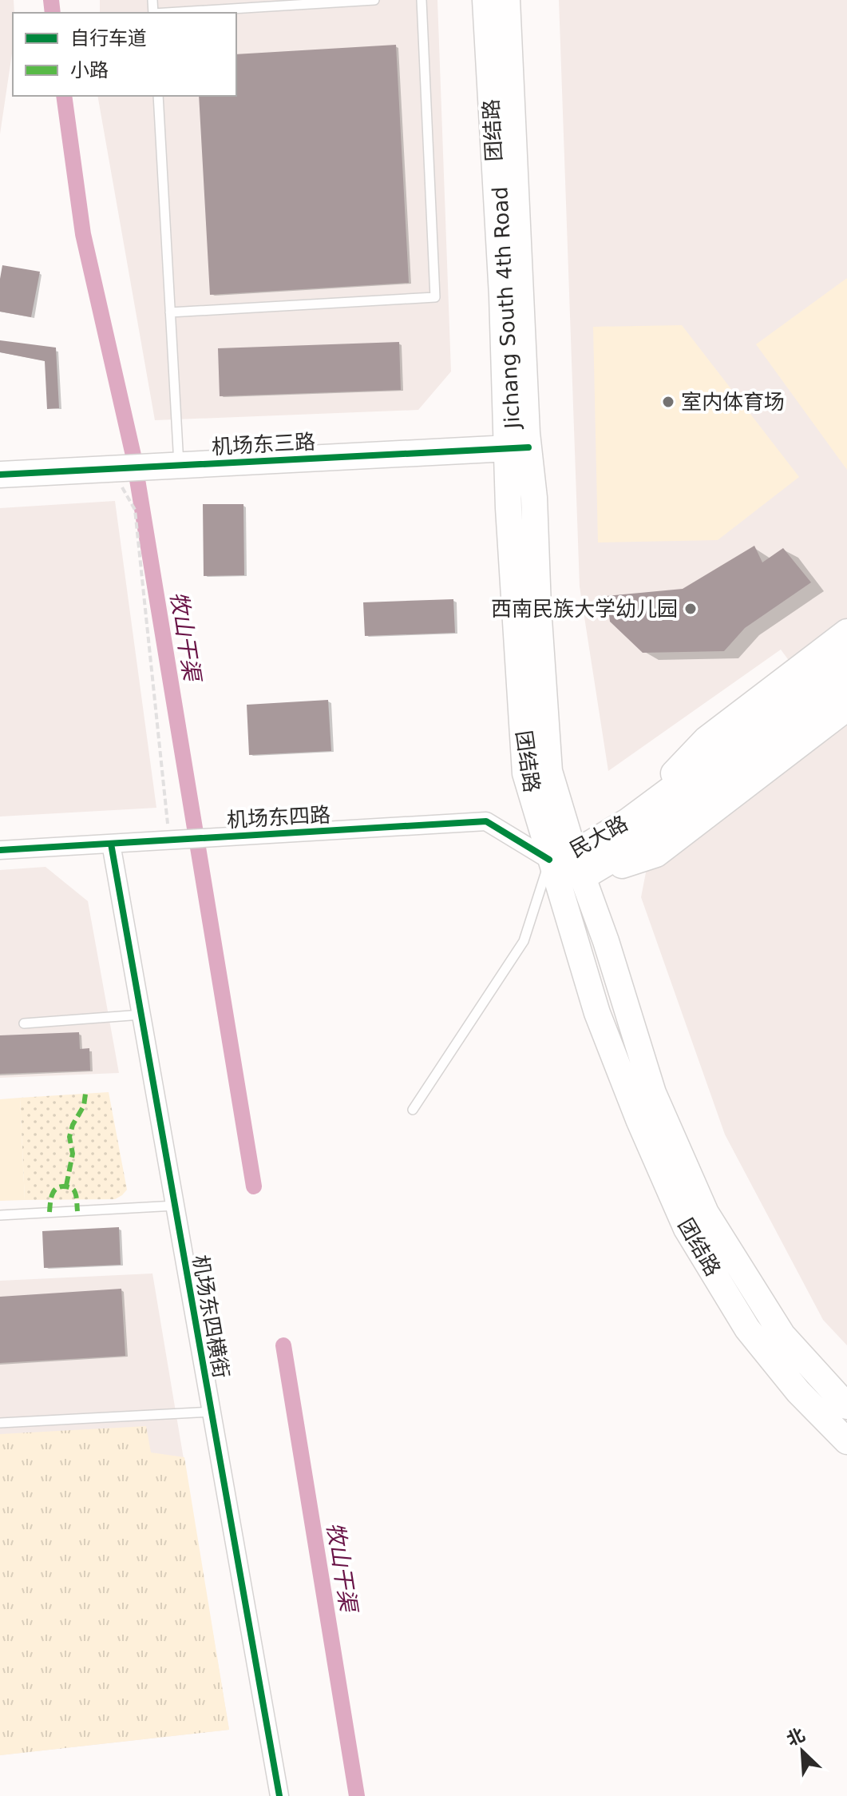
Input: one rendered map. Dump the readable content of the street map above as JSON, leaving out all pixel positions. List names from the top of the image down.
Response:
{
  "streets": {
    "main road": [
      "团结路",
      "Jichang South 4th Road",
      "机场东三路",
      "民大路"
    ],
    "street": ["机场东四路", "机场东四横街"]
  },
  "crossings": [
    ["团结路", "Jichang South 4th Road"],
    ["团结路", "机场东三路"],
    ["团结路", "机场东四路"],
    ["团结路", "民大路"],
    ["Jichang South 4th Road", "机场东三路"],
    ["Jichang South 4th Road", "民大路"],
    ["机场东四路", "民大路"],
    ["机场东四路", "机场东四横街"]
  ],
  "water": ["牧山干渠"],
  "places": ["室内体育场", "西南民族大学幼儿园"],
  "legend": ["自行车道", "小路"],
  "north": "top left"
}
